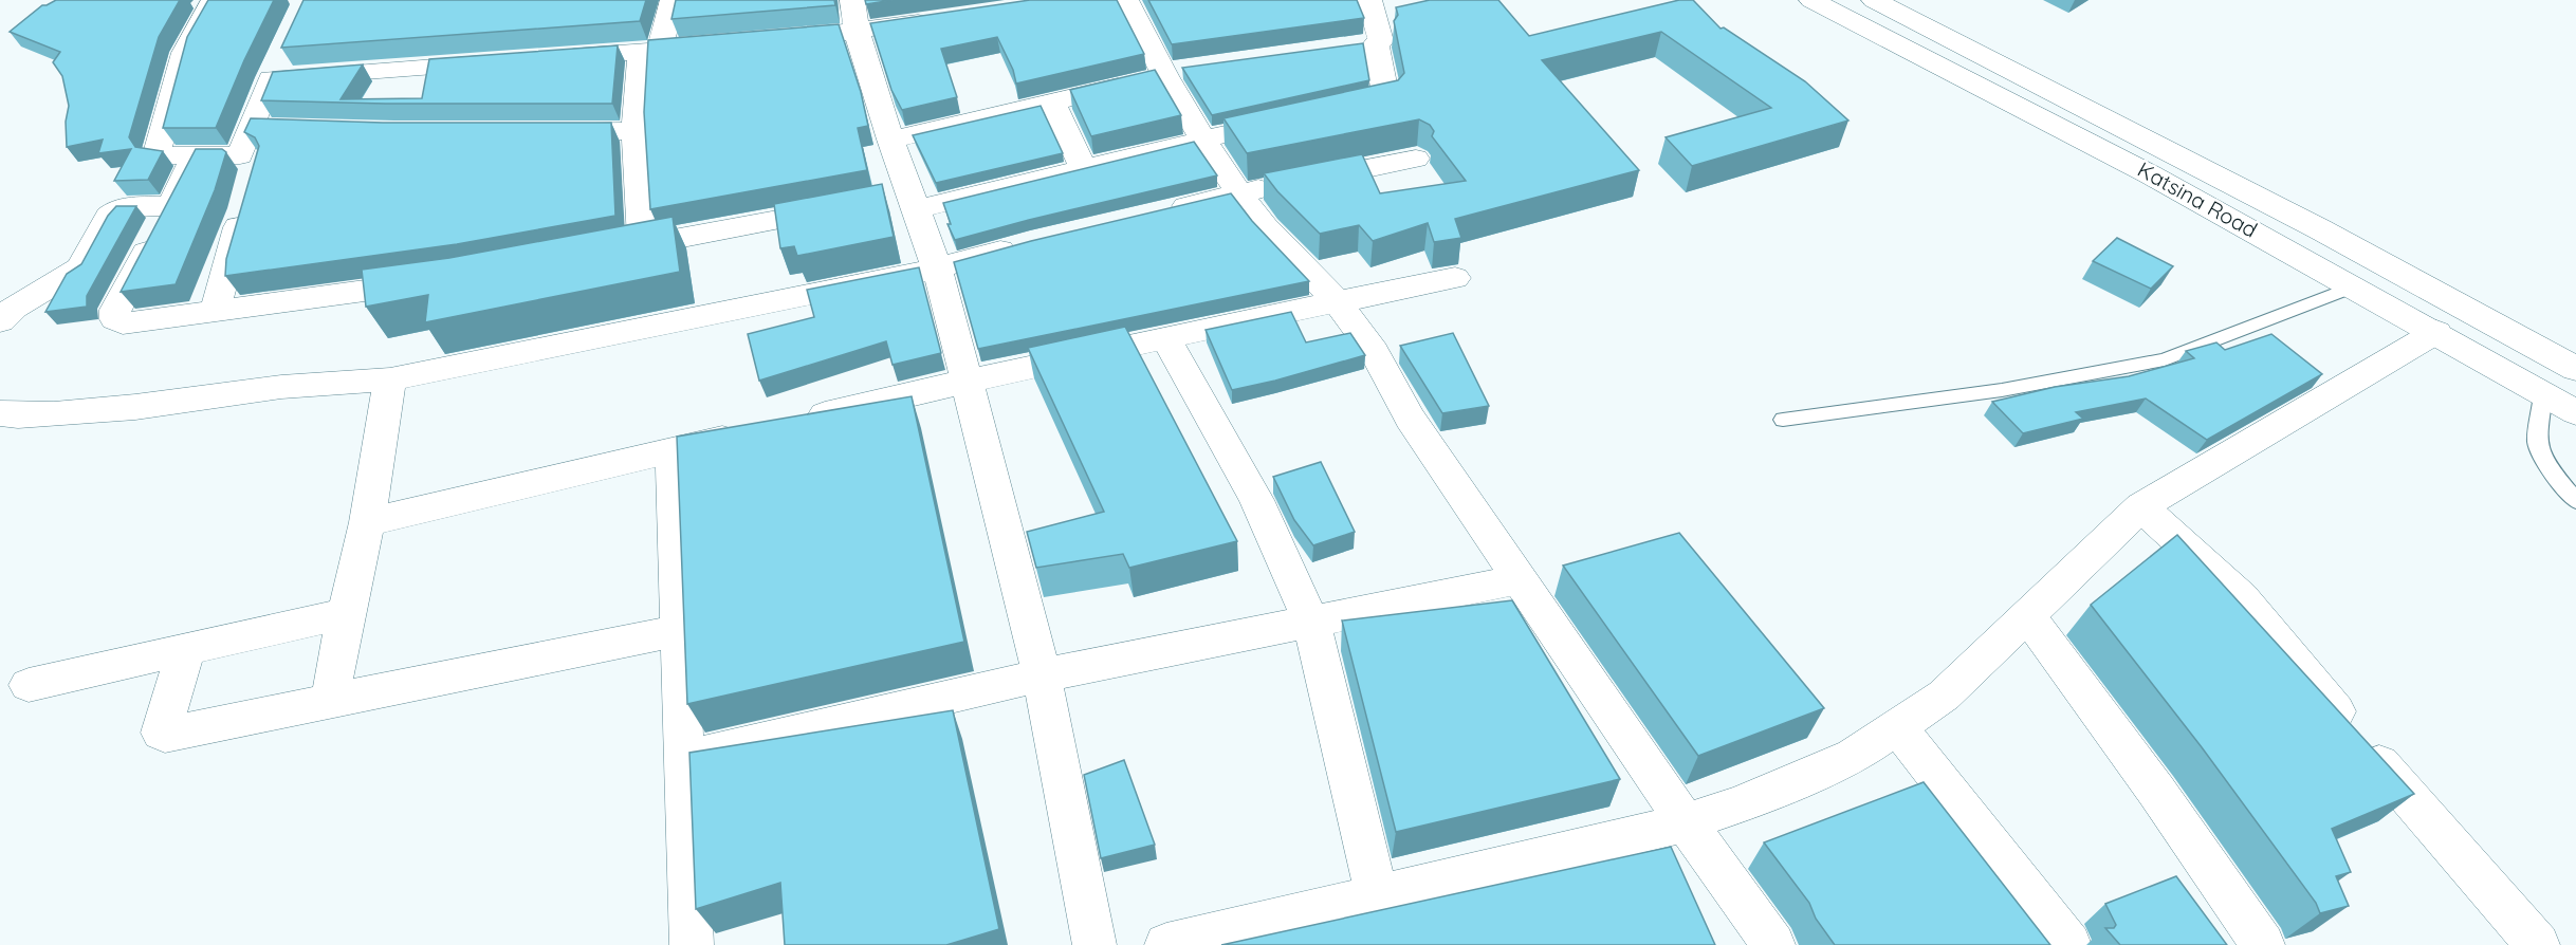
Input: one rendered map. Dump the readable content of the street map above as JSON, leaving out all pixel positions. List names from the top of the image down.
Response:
{
  "streets": {
    "main road": ["Katsina Road"]
  }
}
